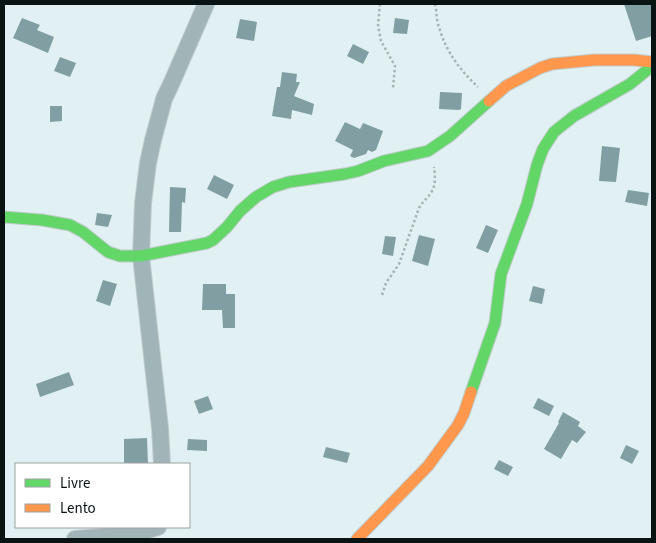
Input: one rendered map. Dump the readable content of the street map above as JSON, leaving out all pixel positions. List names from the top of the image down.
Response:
{
  "legend": ["Livre", "Lento"]
}
